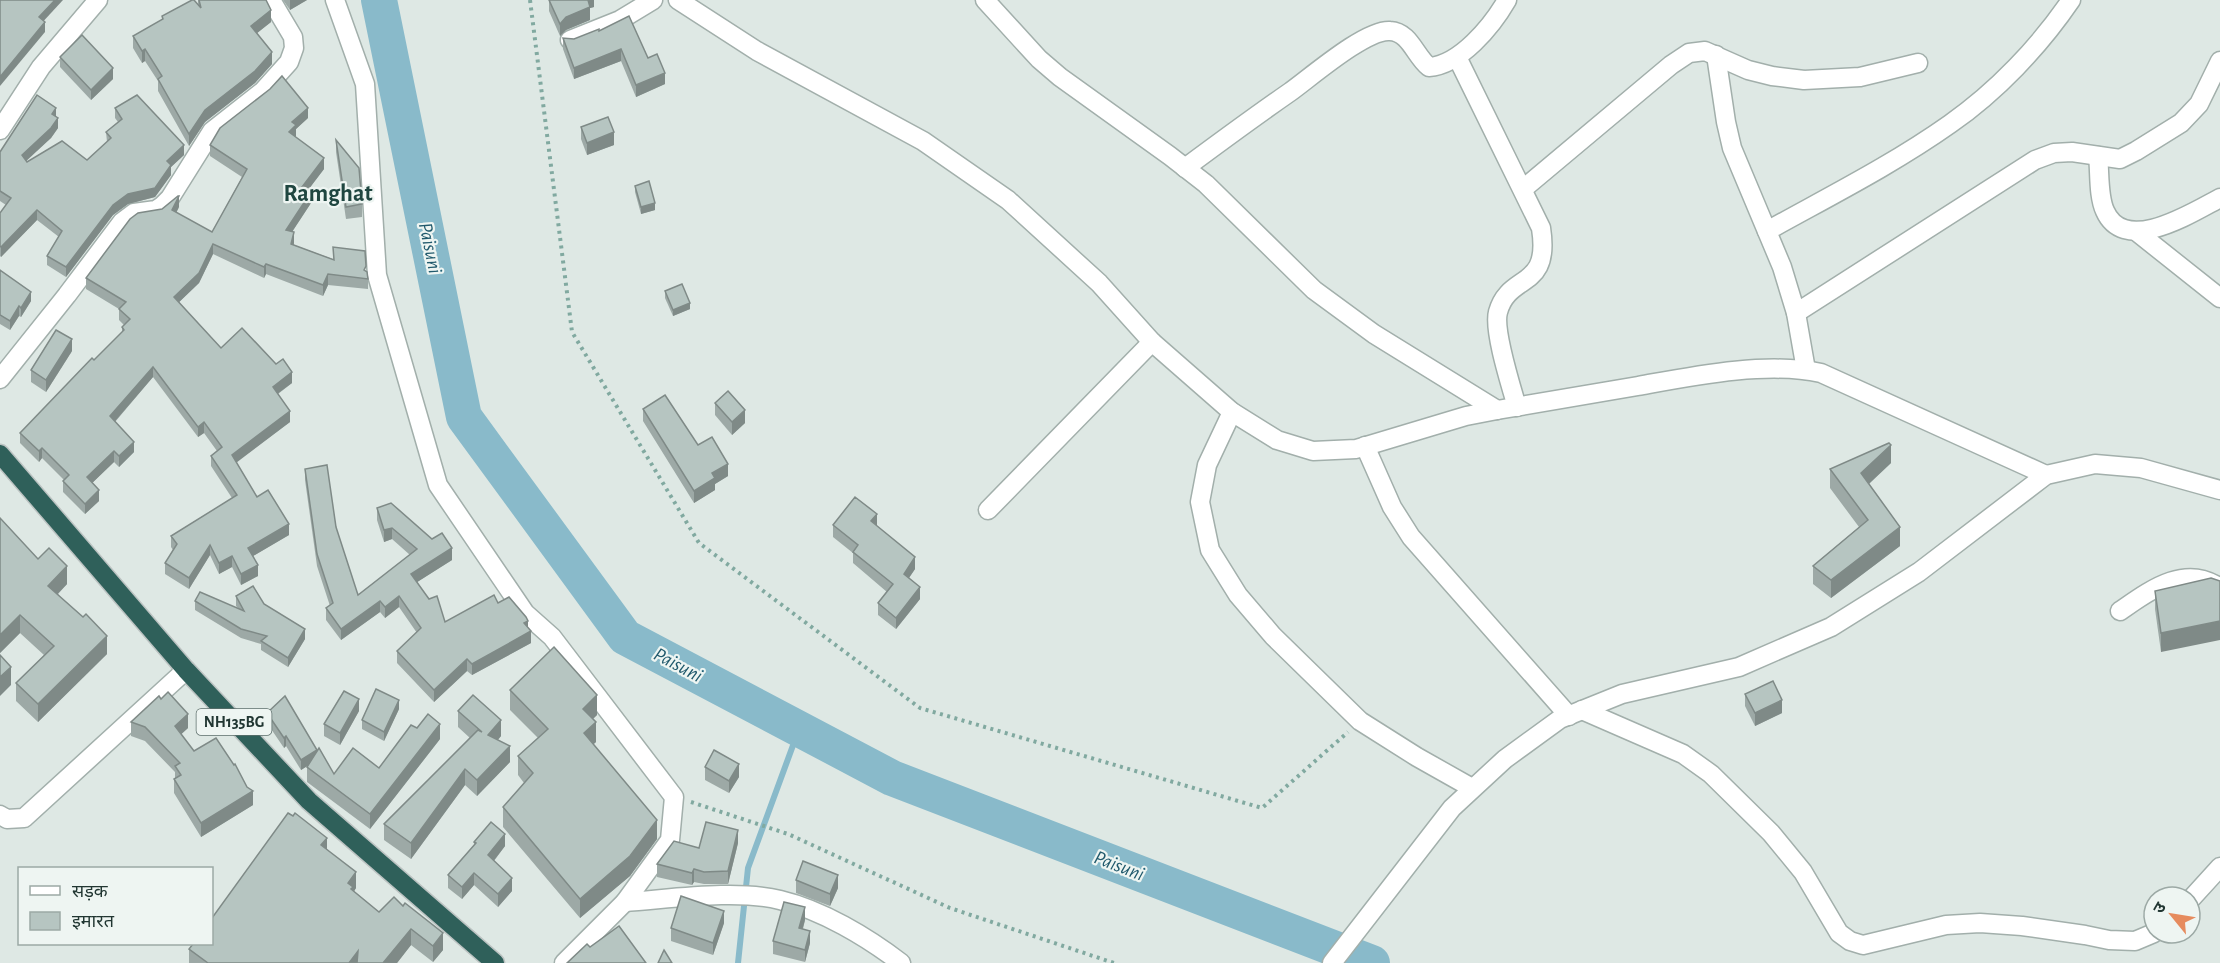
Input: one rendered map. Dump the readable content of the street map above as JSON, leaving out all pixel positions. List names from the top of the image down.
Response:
{
  "streets": {
    "highway": ["NH135BG"]
  },
  "districts": ["Ramghat"],
  "water": ["Paisuni"],
  "legend": ["सड़क", "इमारत"],
  "north": "top left"
}
